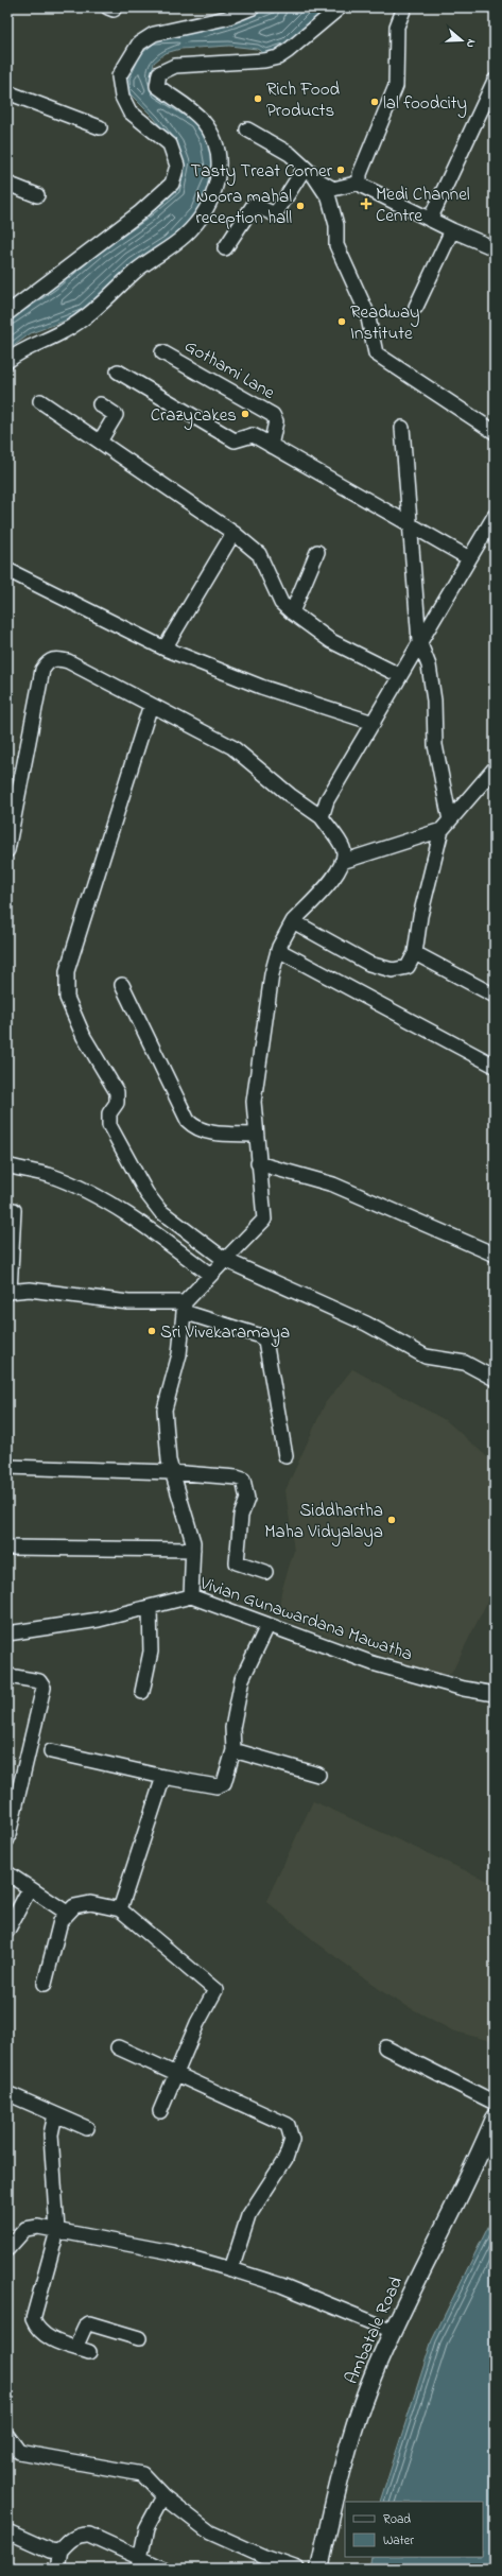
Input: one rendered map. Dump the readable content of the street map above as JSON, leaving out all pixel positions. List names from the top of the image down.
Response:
{
  "streets": {
    "main road": ["Ambatale Road"],
    "street": ["Gothami Lane", "Vivian Gunawardana Mawatha"]
  },
  "places": {
    "other": [
      "Rich Food Products",
      "lal foodcity",
      "Tasty Treat Corner",
      "Noora mahal reception hall",
      "Readway Institute",
      "Crazycakes",
      "Sri Vivekaramaya",
      "Siddhartha Maha Vidyalaya"
    ],
    "health": ["Medi Channel Centre"]
  },
  "legend": ["Road", "Water"],
  "north": "right"
}
